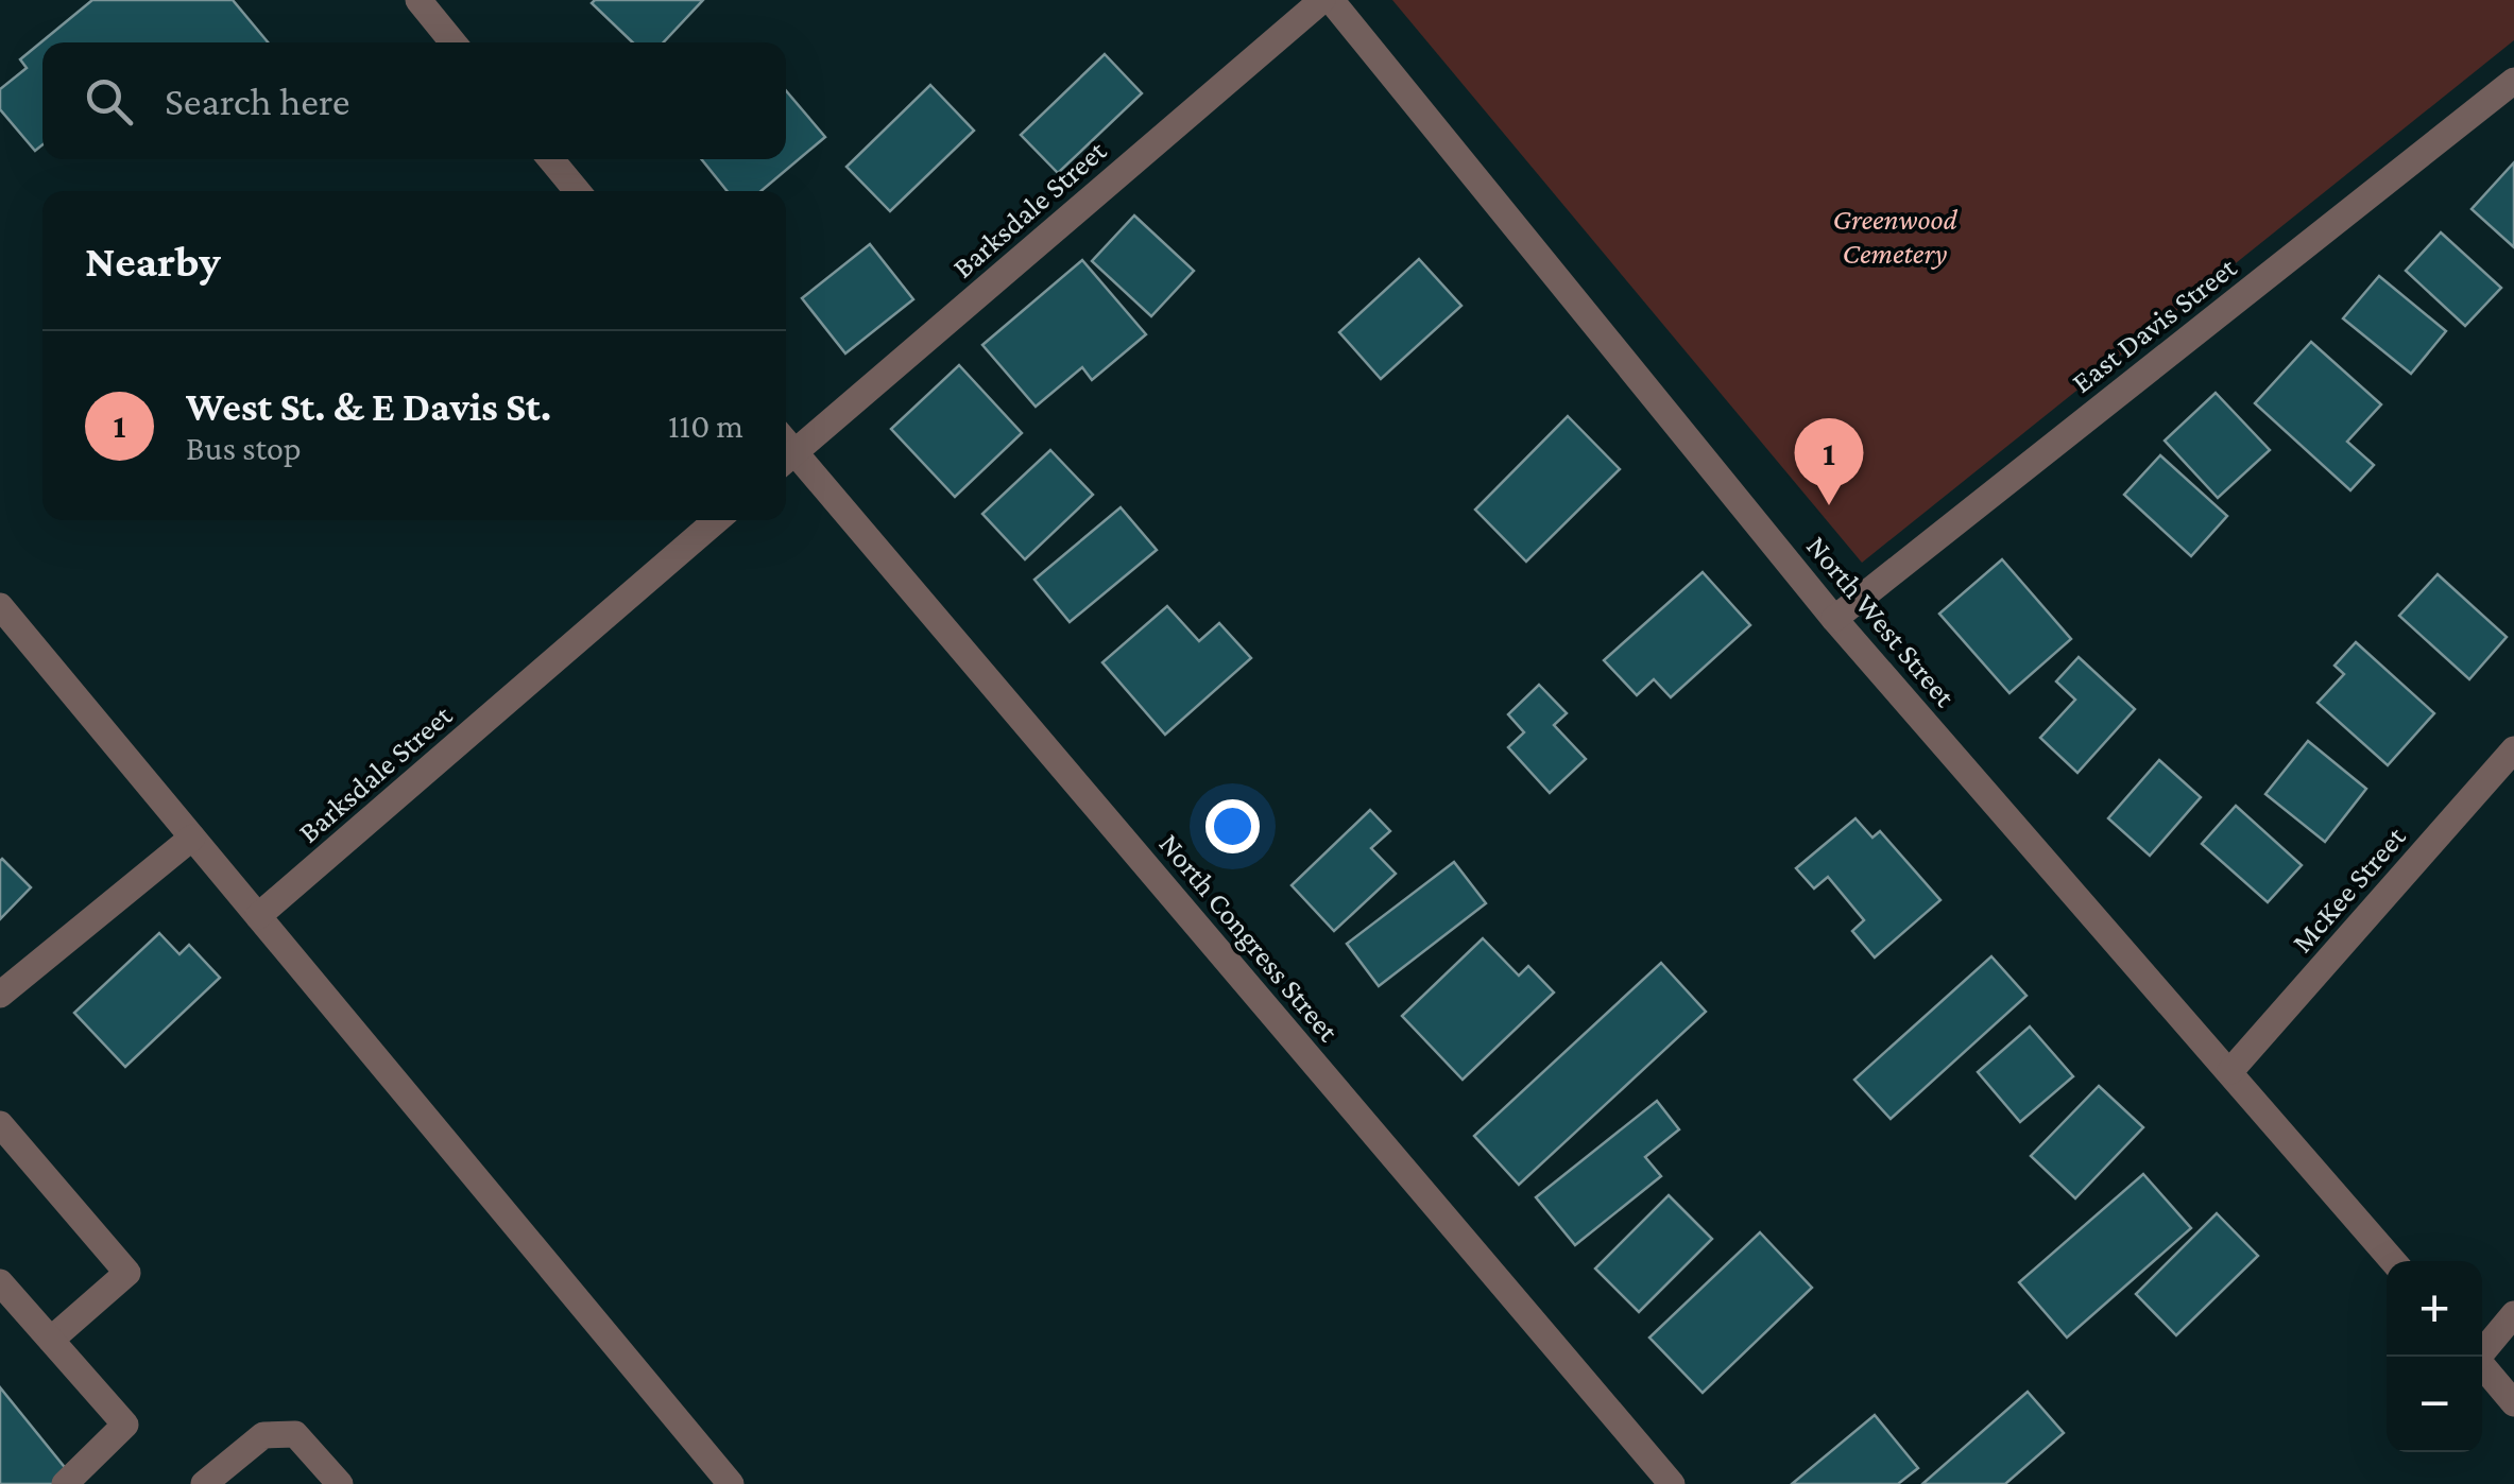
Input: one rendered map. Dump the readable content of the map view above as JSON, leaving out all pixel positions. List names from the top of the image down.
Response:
{
  "streets": {
    "street": [
      "Barksdale Street",
      "East Davis Street",
      "North West Street",
      "McKee Street",
      "North Congress Street"
    ]
  },
  "crossings": [
    ["East Davis Street", "North West Street"],
    ["North West Street", "McKee Street"]
  ],
  "parks": ["Greenwood Cemetery"],
  "page": {
    "search": "Search here",
    "heading": "Nearby",
    "list": [
      {
        "mark": "1",
        "name": "West St. & E Davis St.",
        "note": "Bus stop",
        "value": "110 m"
      }
    ],
    "pins": "1",
    "map_buttons": ["+", "−"]
  }
}
